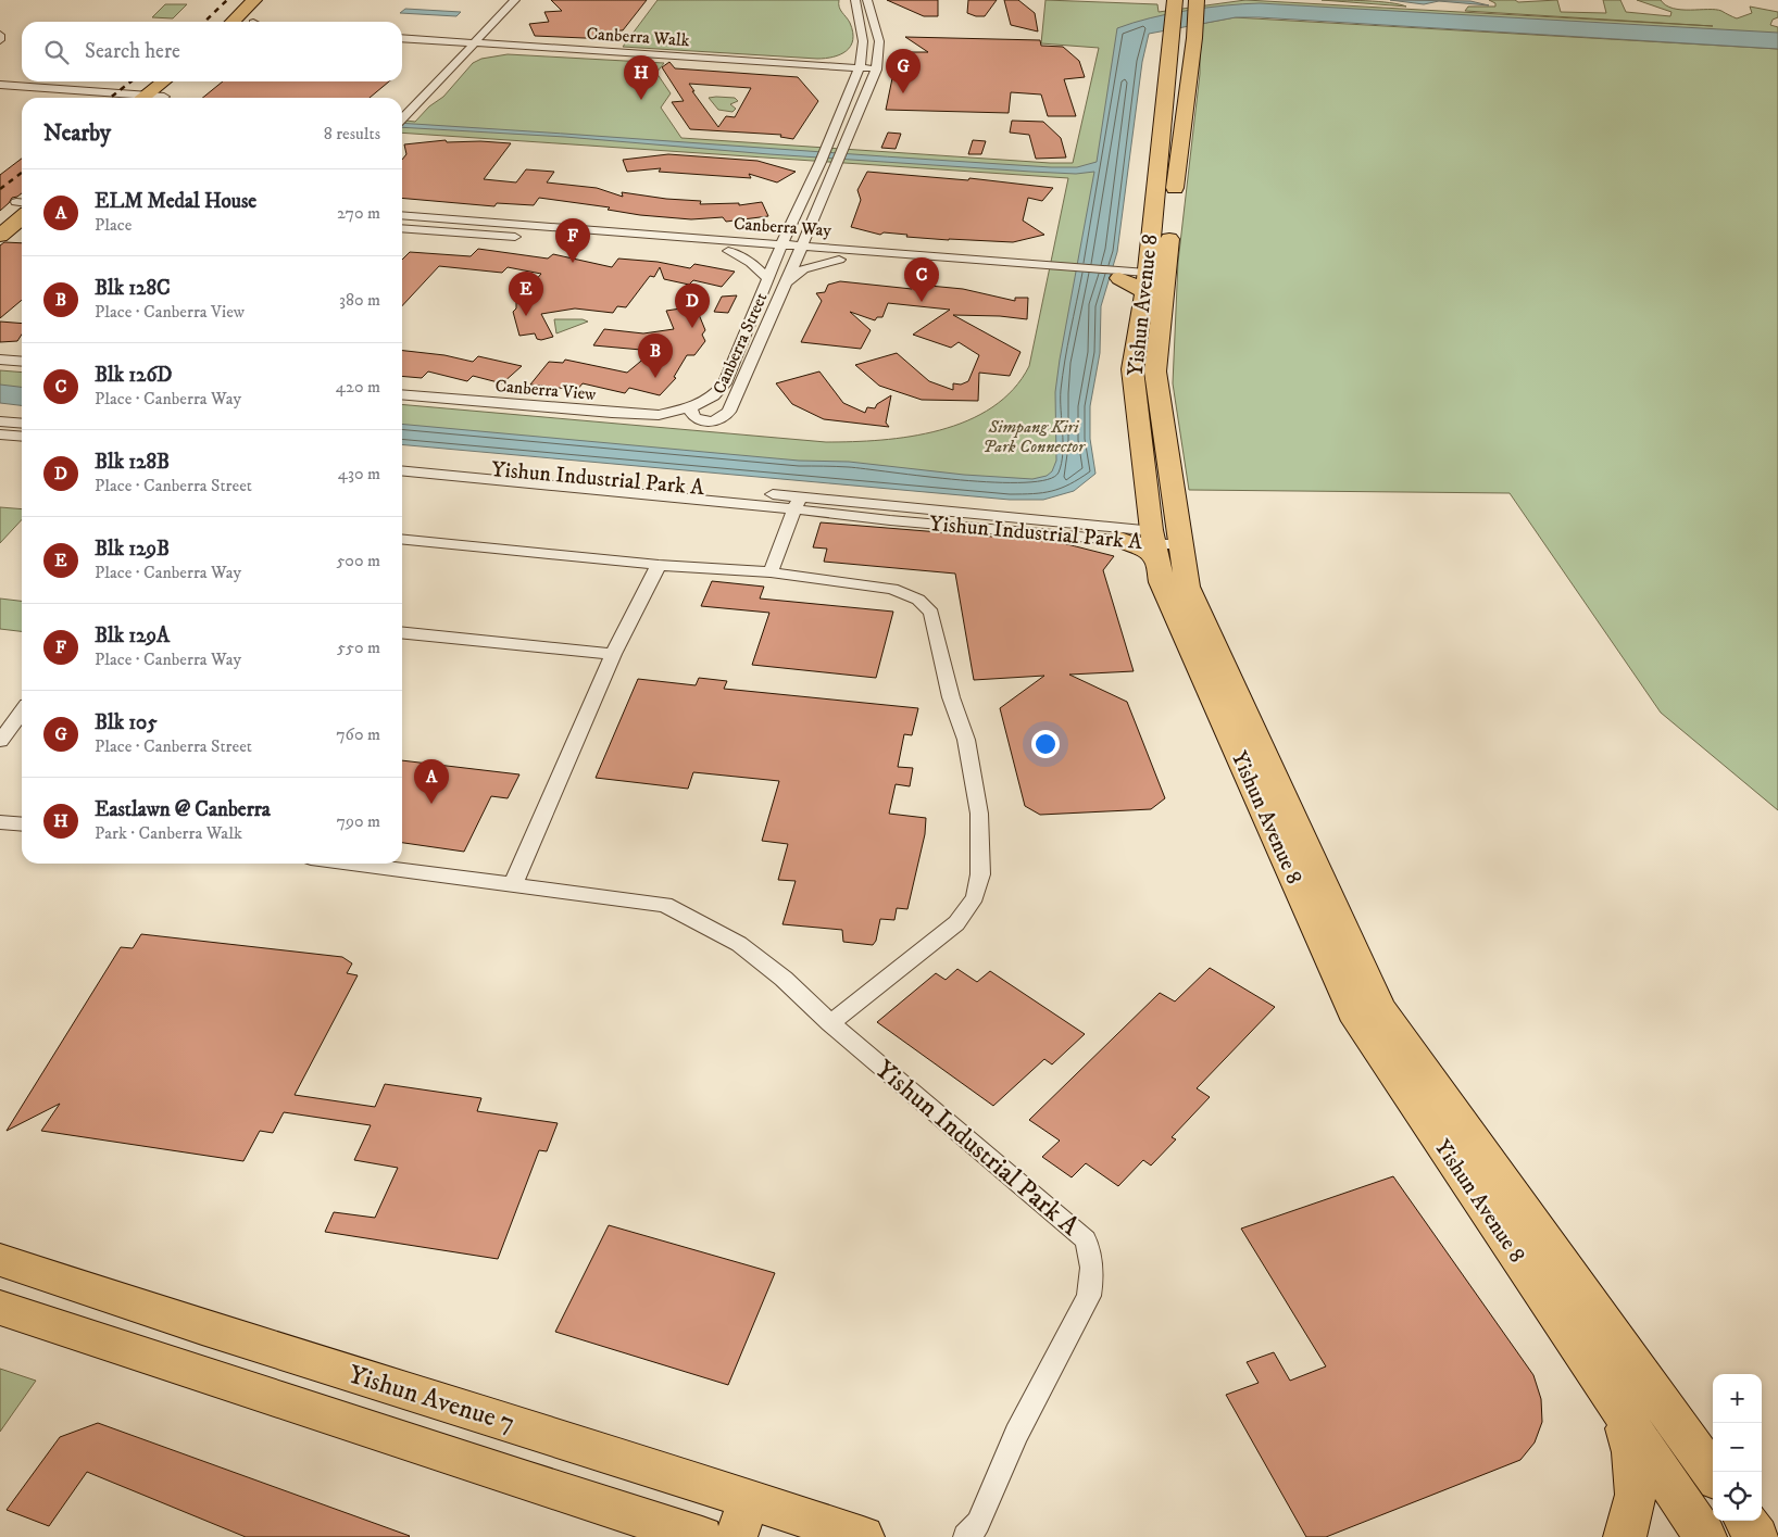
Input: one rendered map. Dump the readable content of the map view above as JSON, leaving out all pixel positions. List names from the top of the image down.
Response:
{
  "streets": {
    "main road": ["Yishun Avenue 8", "Yishun Avenue 7"],
    "street": [
      "Canberra Walk",
      "Canberra Way",
      "Canberra Street",
      "Canberra View",
      "Yishun Industrial Park A"
    ]
  },
  "crossings": [
    ["Canberra Walk", "Canberra Street"],
    ["Canberra Way", "Canberra Street"],
    ["Canberra Street", "Canberra View"]
  ],
  "parks": ["Simpang Kiri Park Connector"],
  "page": {
    "search": "Search here",
    "pins": [
      "G",
      "H",
      "F",
      "C",
      "E",
      "D",
      "B",
      "A"
    ],
    "heading": ["Nearby", "8 results"],
    "list": [
      {
        "mark": "A",
        "name": "ELM Medal House",
        "note": "Place",
        "value": "270 m"
      },
      {
        "mark": "B",
        "name": "Blk 128C",
        "note": "Place · Canberra View",
        "value": "380 m"
      },
      {
        "mark": "C",
        "name": "Blk 126D",
        "note": "Place · Canberra Way",
        "value": "420 m"
      },
      {
        "mark": "D",
        "name": "Blk 128B",
        "note": "Place · Canberra Street",
        "value": "430 m"
      },
      {
        "mark": "E",
        "name": "Blk 129B",
        "note": "Place · Canberra Way",
        "value": "500 m"
      },
      {
        "mark": "F",
        "name": "Blk 129A",
        "note": "Place · Canberra Way",
        "value": "550 m"
      },
      {
        "mark": "G",
        "name": "Blk 105",
        "note": "Place · Canberra Street",
        "value": "760 m"
      },
      {
        "mark": "H",
        "name": "Eastlawn @ Canberra",
        "note": "Park · Canberra Walk",
        "value": "790 m"
      }
    ],
    "map_buttons": ["+", "−"]
  }
}
